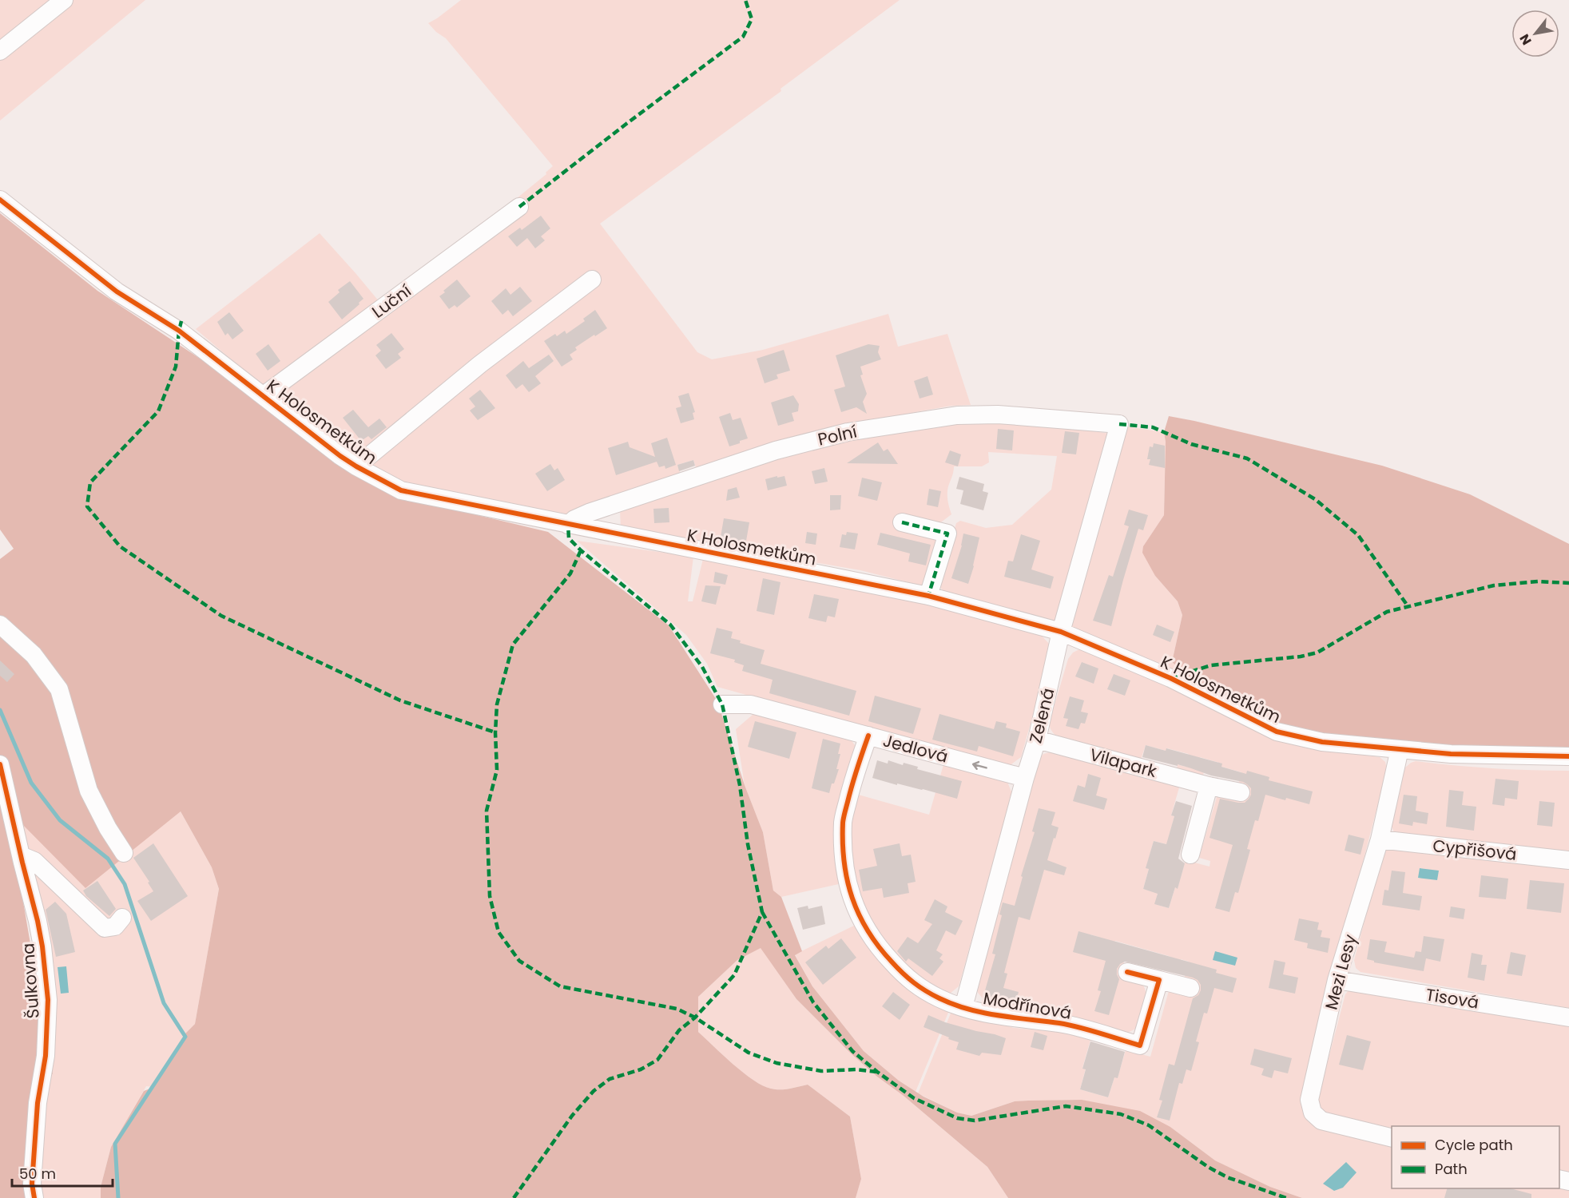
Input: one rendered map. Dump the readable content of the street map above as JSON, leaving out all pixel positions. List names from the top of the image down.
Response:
{
  "streets": {
    "street": [
      "Luční",
      "K Holosmetkům",
      "Polní",
      "Zelená",
      "Jedlová",
      "Vilapark",
      "Cypřišová",
      "Mezi Lesy",
      "Šulkovna",
      "Tisová",
      "Modřínová"
    ]
  },
  "crossings": [
    ["Luční", "K Holosmetkům"],
    ["K Holosmetkům", "Polní"],
    ["K Holosmetkům", "Zelená"],
    ["K Holosmetkům", "Mezi Lesy"],
    ["Polní", "Zelená"],
    ["Zelená", "Jedlová"],
    ["Zelená", "Vilapark"],
    ["Zelená", "Modřínová"],
    ["Jedlová", "Modřínová"],
    ["Cypřišová", "Mezi Lesy"],
    ["Mezi Lesy", "Tisová"]
  ],
  "one_way": ["Jedlová"],
  "legend": ["Cycle path", "Path"],
  "scale_bar": "50 m",
  "north": "bottom left"
}
